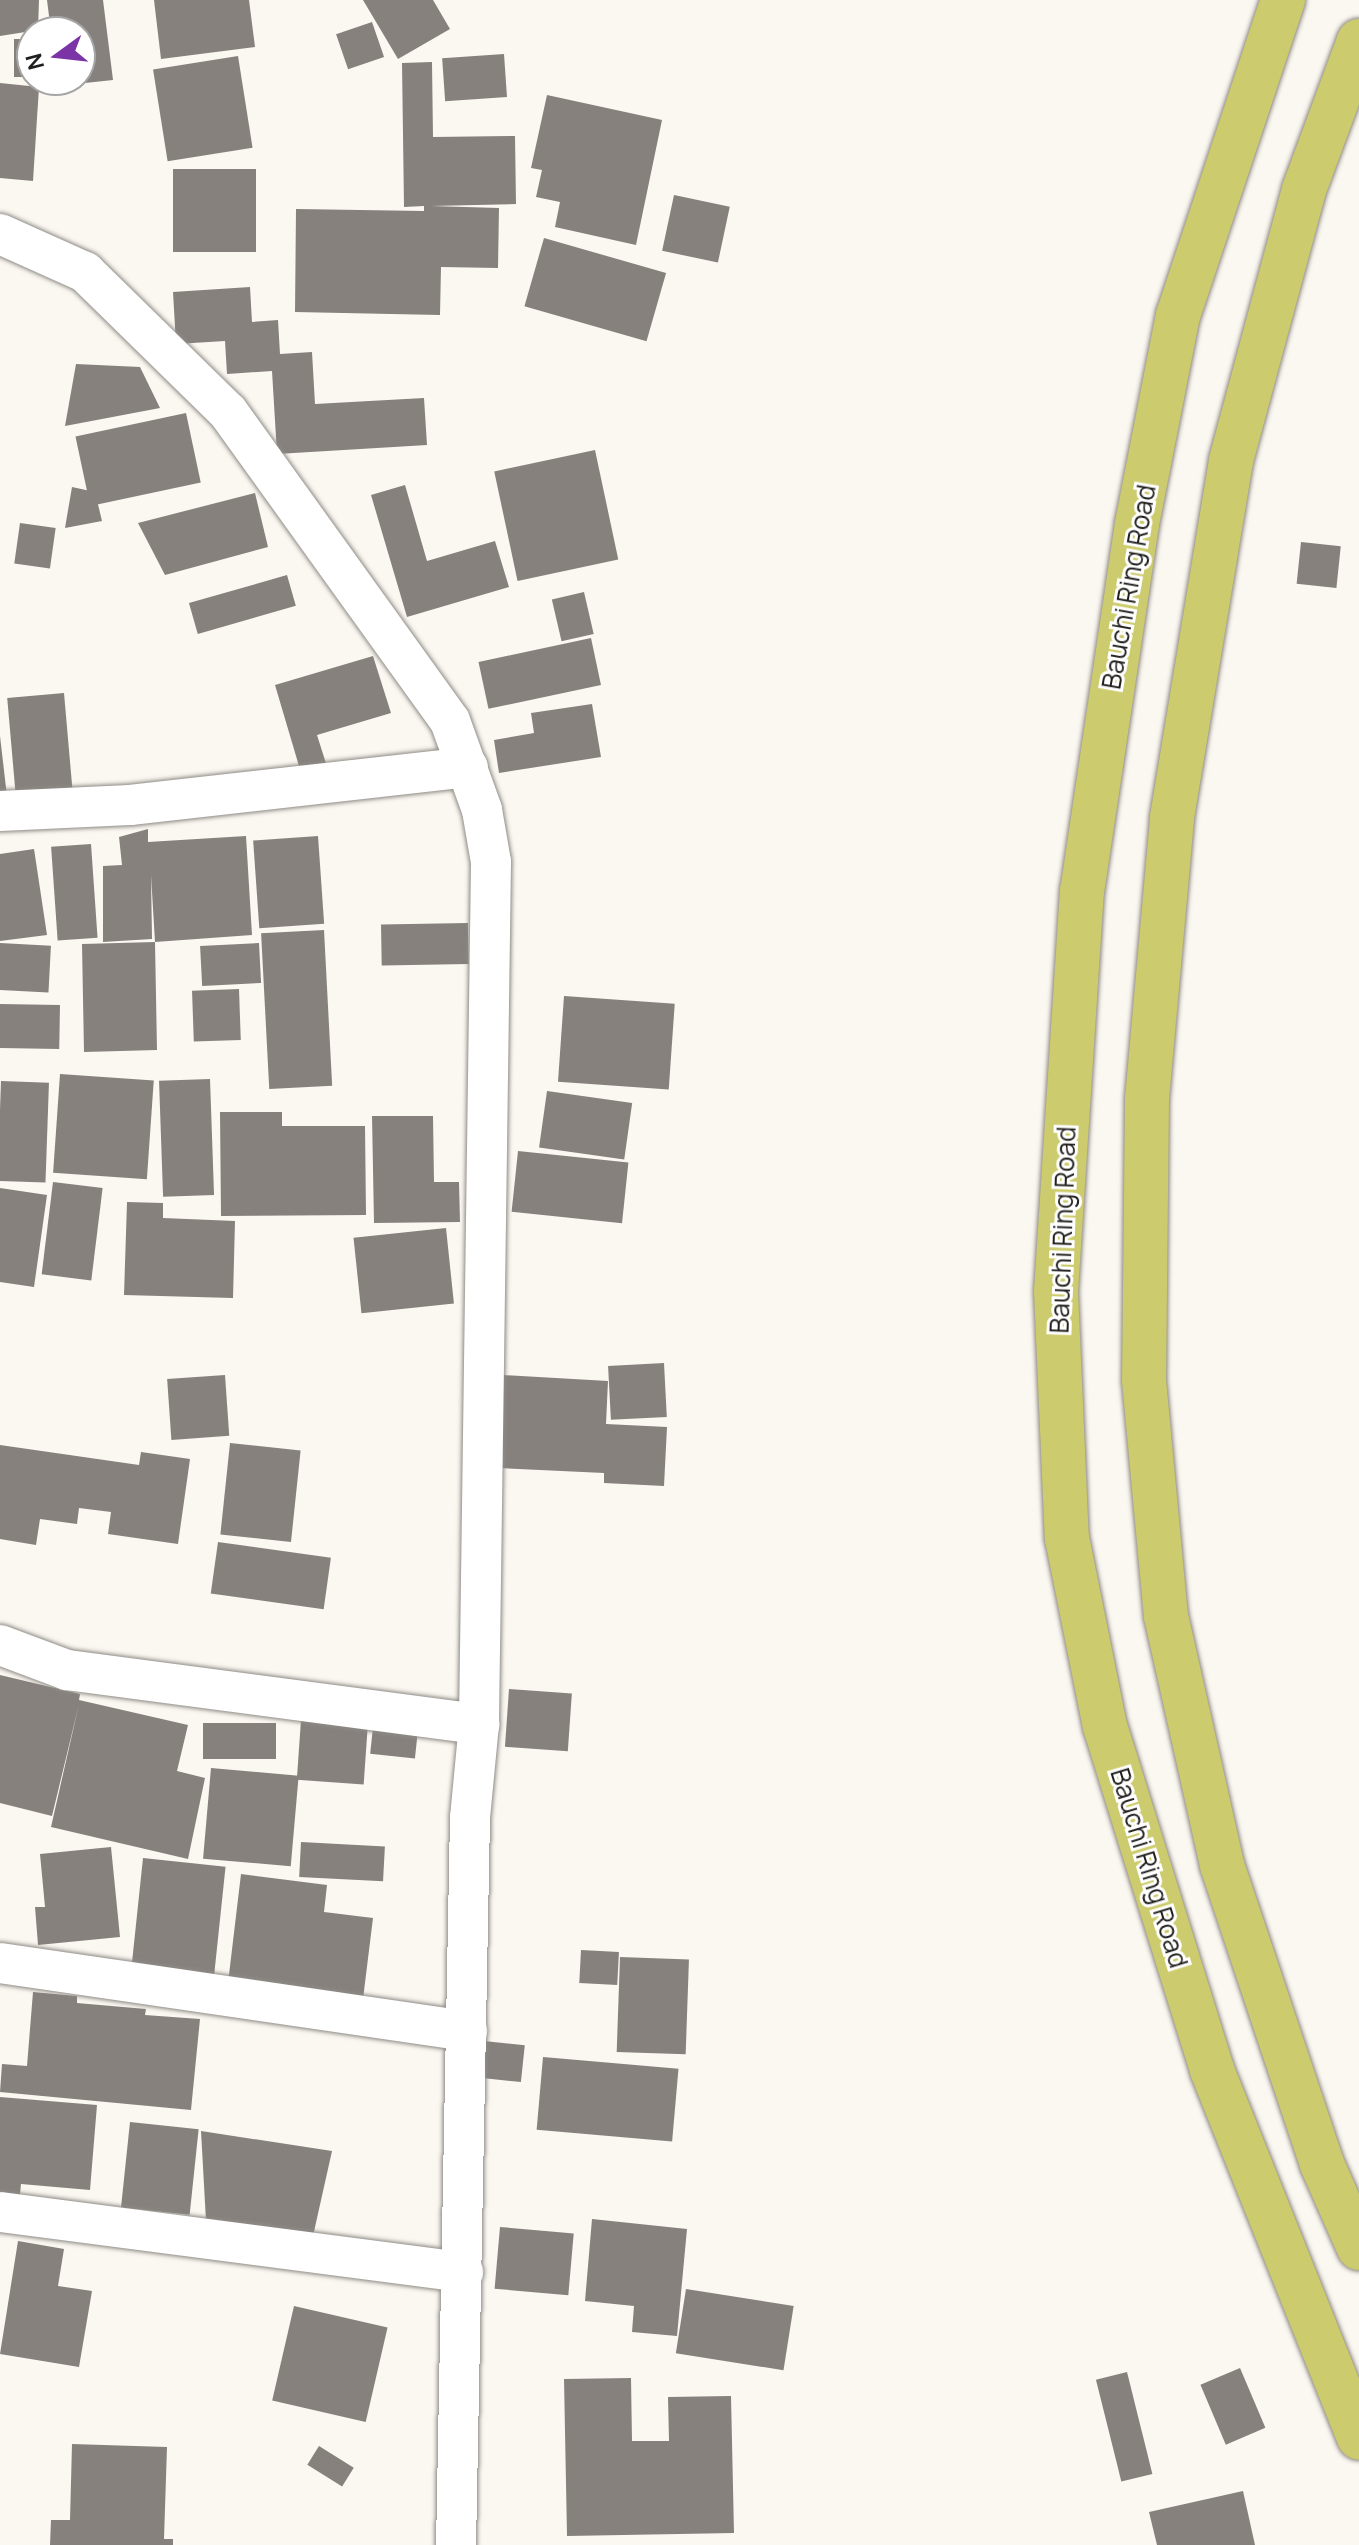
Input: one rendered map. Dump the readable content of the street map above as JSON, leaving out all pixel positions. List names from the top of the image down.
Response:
{
  "streets": {
    "main road": ["Bauchi Ring Road"]
  },
  "north": "left"
}
